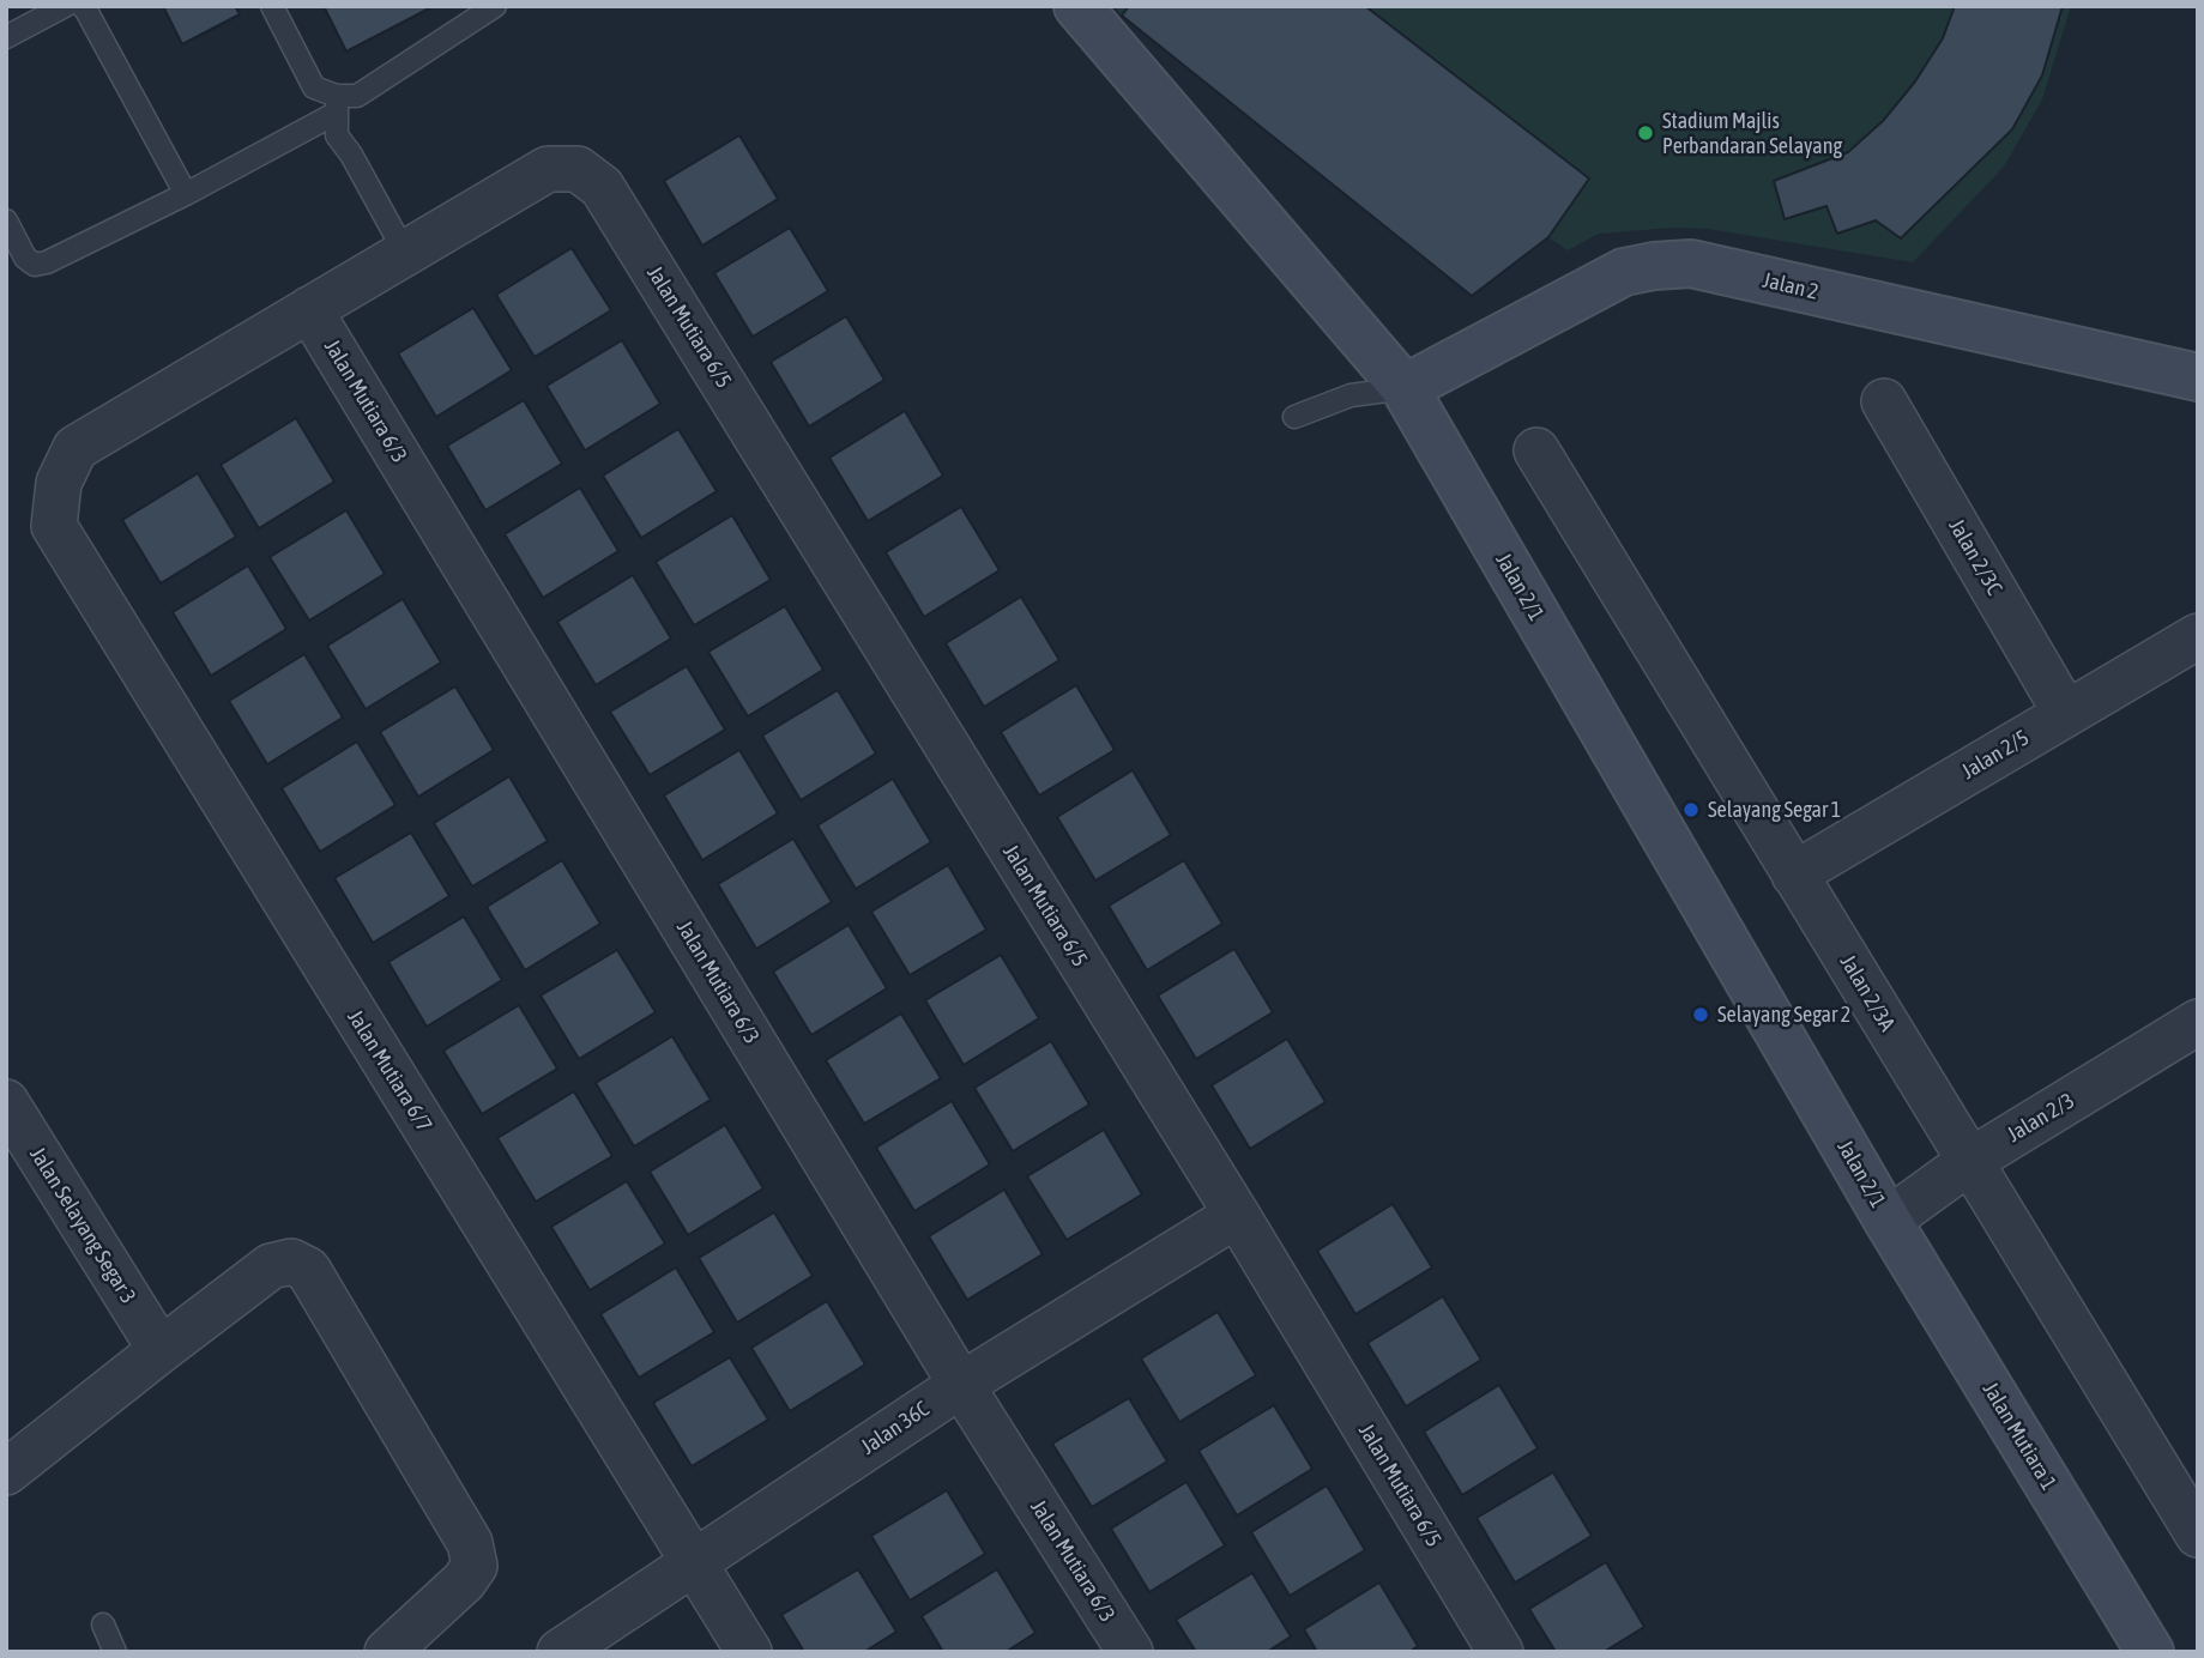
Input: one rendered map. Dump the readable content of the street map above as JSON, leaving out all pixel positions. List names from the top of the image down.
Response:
{
  "streets": {
    "street": [
      "Jalan 2",
      "Jalan Mutiara 6/5",
      "Jalan Mutiara 6/3",
      "Jalan 2/3C",
      "Jalan 2/1",
      "Jalan 2/5",
      "Jalan 2/3A",
      "Jalan Mutiara 6/7",
      "Jalan 2/3",
      "Jalan Selayang Segar 3",
      "Jalan 36C",
      "Jalan Mutiara 1"
    ]
  },
  "crossings": [
    ["Jalan 2", "Jalan 2/1"],
    ["Jalan Mutiara 6/5", "Jalan 36C"],
    ["Jalan Mutiara 6/3", "Jalan Mutiara 6/7"],
    ["Jalan Mutiara 6/3", "Jalan 36C"],
    ["Jalan 2/3C", "Jalan 2/5"],
    ["Jalan 2/1", "Jalan 2/3"],
    ["Jalan 2/1", "Jalan Mutiara 1"],
    ["Jalan 2/5", "Jalan 2/3A"],
    ["Jalan 2/3A", "Jalan 2/3"],
    ["Jalan Mutiara 6/7", "Jalan 36C"],
    ["Jalan 2/3", "Jalan Mutiara 1"]
  ],
  "places": ["Stadium Majlis Perbandaran Selayang", "Selayang Segar 1", "Selayang Segar 2"]
}
